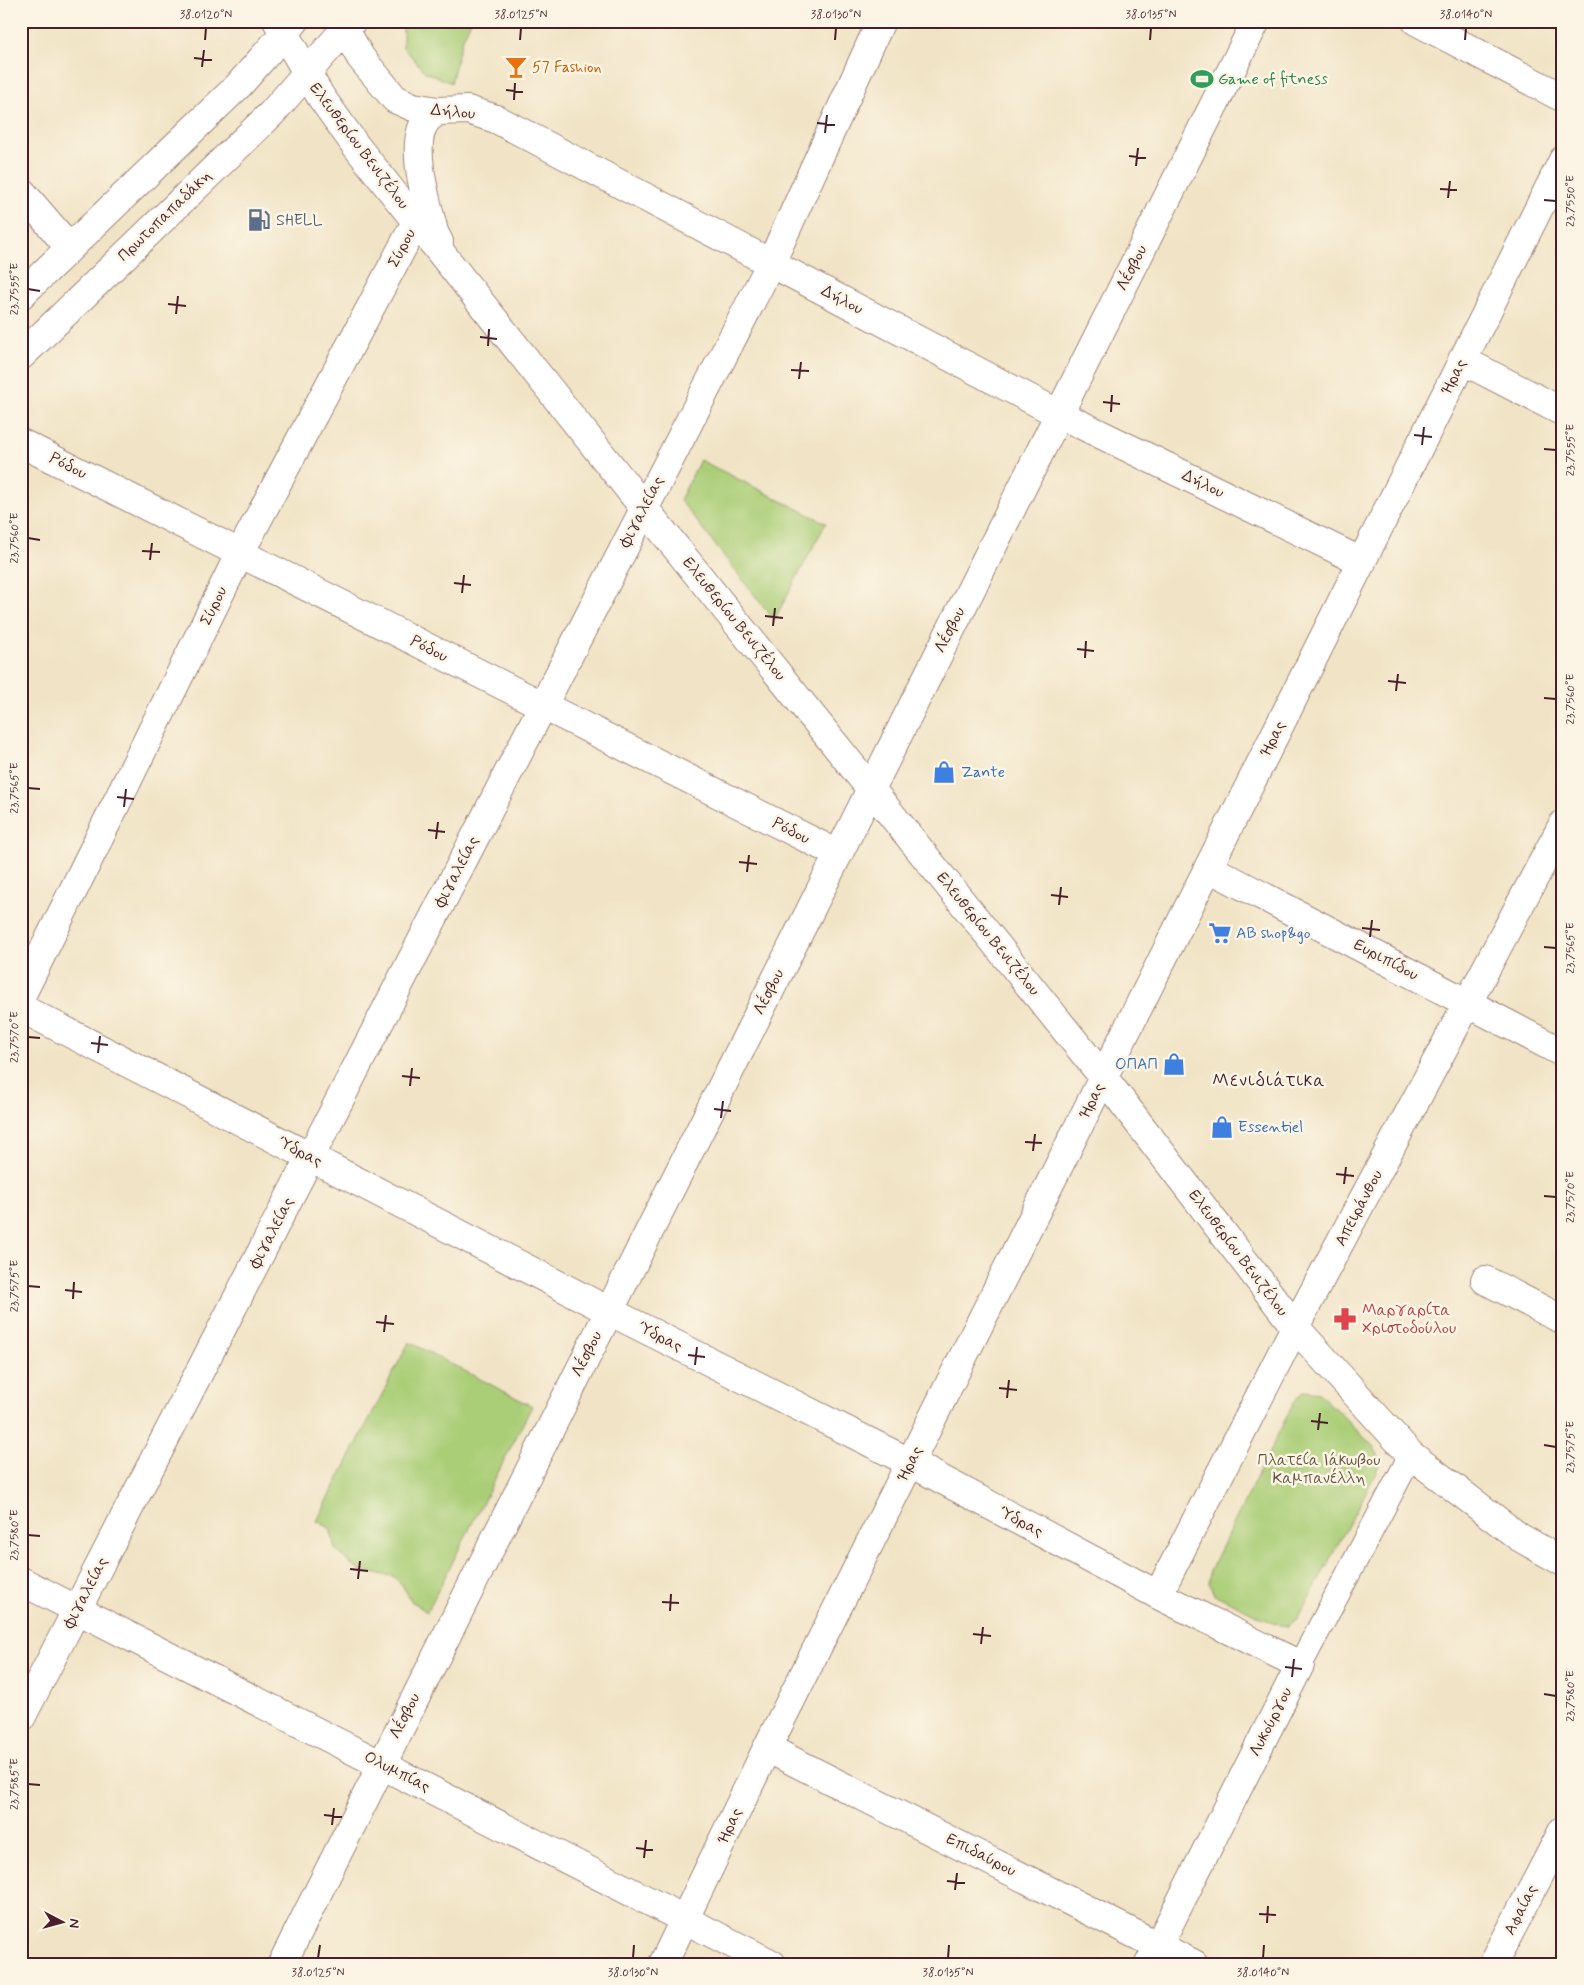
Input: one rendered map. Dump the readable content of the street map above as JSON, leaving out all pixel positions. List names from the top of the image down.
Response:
{
  "streets": {
    "street": [
      "Δήλου",
      "Ελευθερίου Βενιζέλου",
      "Πρωτοπαπαδάκη",
      "Σύρου",
      "Λέσβου",
      "Ήρας",
      "Ρόδου",
      "Φιγαλείας",
      "Ευριπίδου",
      "Ύδρας",
      "Απειράνθου",
      "Λυκούργου",
      "Ολυμπίας",
      "Επιδαύρου",
      "Αφαίας"
    ]
  },
  "crossings": [
    ["Δήλου", "Ελευθερίου Βενιζέλου"],
    ["Δήλου", "Πρωτοπαπαδάκη"],
    ["Δήλου", "Λέσβου"],
    ["Δήλου", "Ήρας"],
    ["Δήλου", "Φιγαλείας"],
    ["Ελευθερίου Βενιζέλου", "Πρωτοπαπαδάκη"],
    ["Ελευθερίου Βενιζέλου", "Σύρου"],
    ["Ελευθερίου Βενιζέλου", "Λέσβου"],
    ["Ελευθερίου Βενιζέλου", "Ήρας"],
    ["Ελευθερίου Βενιζέλου", "Φιγαλείας"],
    ["Ελευθερίου Βενιζέλου", "Απειράνθου"],
    ["Ελευθερίου Βενιζέλου", "Λυκούργου"],
    ["Σύρου", "Ρόδου"],
    ["Λέσβου", "Ρόδου"],
    ["Λέσβου", "Ύδρας"],
    ["Λέσβου", "Ολυμπίας"],
    ["Ήρας", "Ευριπίδου"],
    ["Ήρας", "Ύδρας"],
    ["Ήρας", "Ολυμπίας"],
    ["Ήρας", "Επιδαύρου"],
    ["Ρόδου", "Φιγαλείας"],
    ["Φιγαλείας", "Ύδρας"],
    ["Φιγαλείας", "Ολυμπίας"],
    ["Ευριπίδου", "Απειράνθου"],
    ["Ύδρας", "Απειράνθου"],
    ["Ύδρας", "Λυκούργου"],
    ["Λυκούργου", "Επιδαύρου"]
  ],
  "districts": ["Μενιδιάτικα"],
  "parks": ["Πλατεία Ιάκωβου Καμπανέλλη"],
  "places": {
    "bar": ["57 Fashion"],
    "sports": ["Game of fitness"],
    "fuel station": ["SHELL"],
    "shop": ["Zante", "ΟΠΑΠ", "Essentiel"],
    "supermarket": ["AB shop&go"],
    "pharmacy": ["Μαργαρίτα Χριστοδούλου"]
  },
  "north": "right",
  "coordinates": [
    "38.0120°N",
    "38.0125°N",
    "38.0130°N",
    "38.0135°N",
    "38.0140°N",
    "23.7550°E",
    "23.7555°E",
    "23.7560°E",
    "23.7565°E",
    "23.7570°E",
    "23.7575°E",
    "23.7580°E",
    "23.7585°E"
  ]
}
